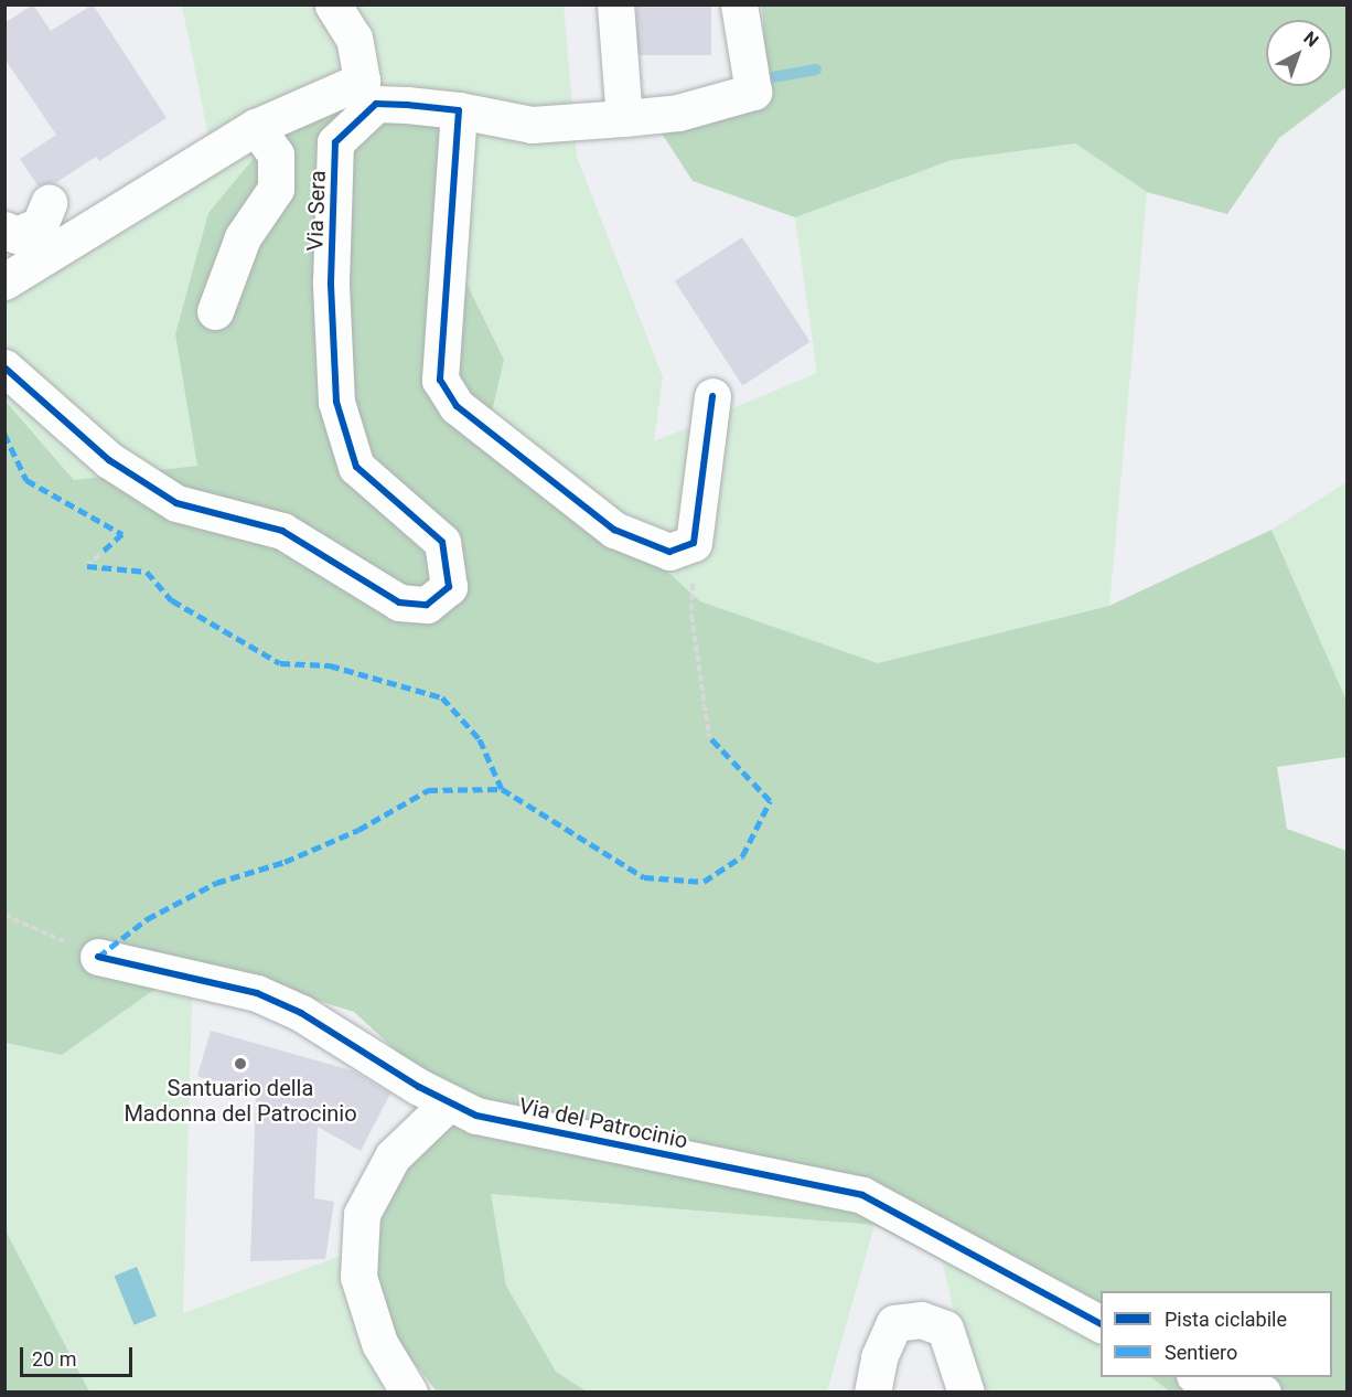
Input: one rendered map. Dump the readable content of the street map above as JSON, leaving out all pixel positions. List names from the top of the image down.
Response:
{
  "streets": {
    "street": ["Via Sera", "Via del Patrocinio"]
  },
  "places": ["Santuario della Madonna del Patrocinio"],
  "legend": ["Pista ciclabile", "Sentiero"],
  "scale_bar": "20 m",
  "north": "top right"
}
